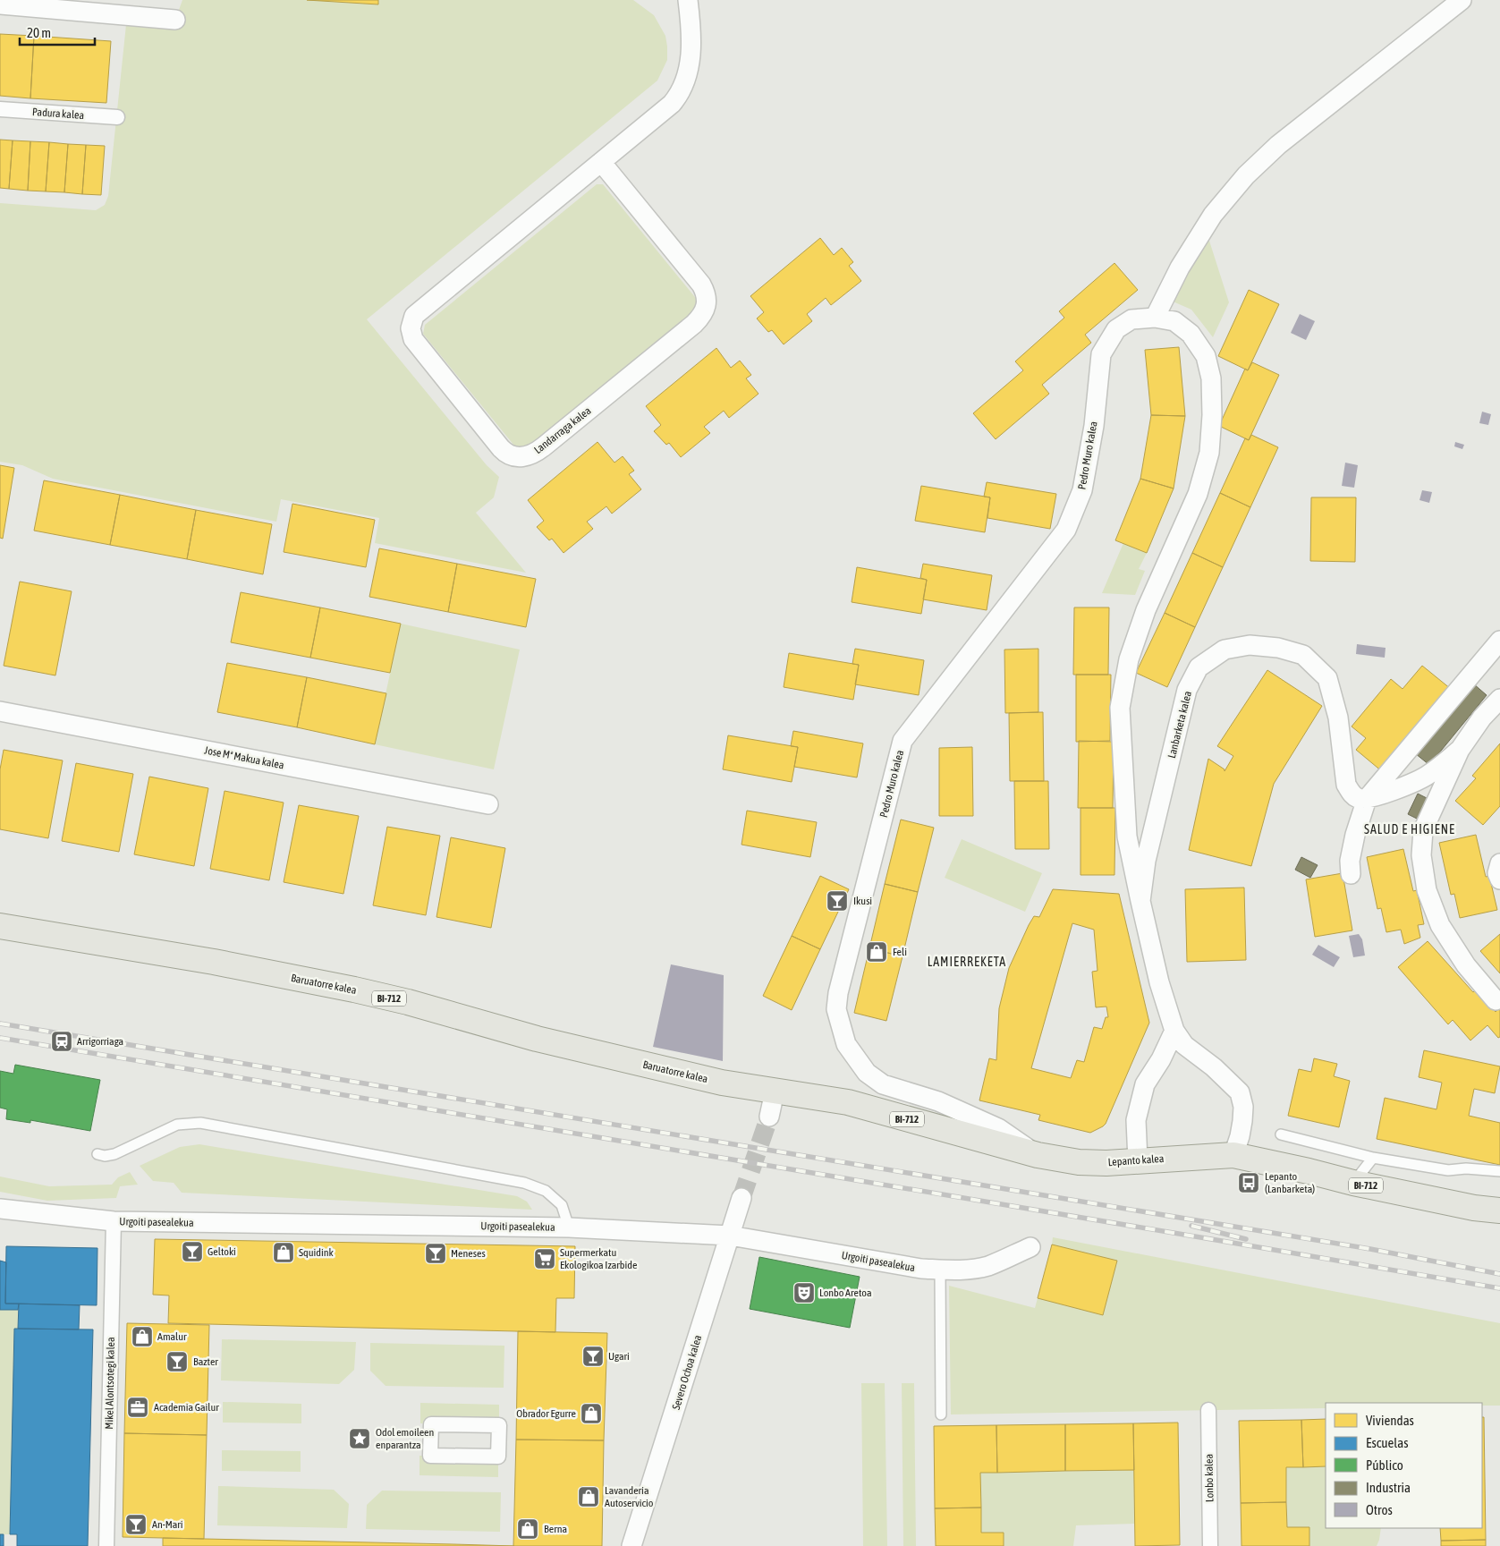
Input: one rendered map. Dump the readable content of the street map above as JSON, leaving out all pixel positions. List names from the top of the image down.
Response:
{
  "streets": {
    "main road": ["Baruatorre kalea", "BI-712", "Lepanto kalea"],
    "street": [
      "Padura kalea",
      "Landarraga kalea",
      "Pedro Muro kalea",
      "Lanbarketa kalea",
      "Jose Mª Makua kalea",
      "Urgoiti pasealekua",
      "Severo Ochoa kalea",
      "Mikel Alontsotegi kalea",
      "Lonbo kalea"
    ]
  },
  "crossings": [
    ["Pedro Muro kalea", "Lanbarketa kalea"],
    ["Pedro Muro kalea", "Lepanto kalea"],
    ["Lanbarketa kalea", "Lepanto kalea"],
    ["Baruatorre kalea", "Lepanto kalea"],
    ["Urgoiti pasealekua", "Severo Ochoa kalea"],
    ["Urgoiti pasealekua", "Mikel Alontsotegi kalea"]
  ],
  "districts": ["SALUD E HIGIENE", "LAMIERREKETA"],
  "places": {
    "bar": [
      "Ikusi",
      "Geltoki",
      "Meneses",
      "Ugari",
      "Bazter",
      "An-Mari"
    ],
    "shop": [
      "Feli",
      "Squidink",
      "Amalur",
      "Obrador Egurre",
      "Lavandería Autoservicio",
      "Berna"
    ],
    "station": ["Arrigorriaga"],
    "bus stop": ["Lepanto (Lanbarketa)"],
    "supermarket": ["Supermerkatu Ekologikoa Izarbide"],
    "theatre": ["Lonbo Aretoa"],
    "office": ["Academia Gailur"],
    "place": ["Odol emoileen enparantza"]
  },
  "legend": [
    "Viviendas",
    "Escuelas",
    "Público",
    "Industria",
    "Otros"
  ],
  "scale_bar": "20 m"
}
